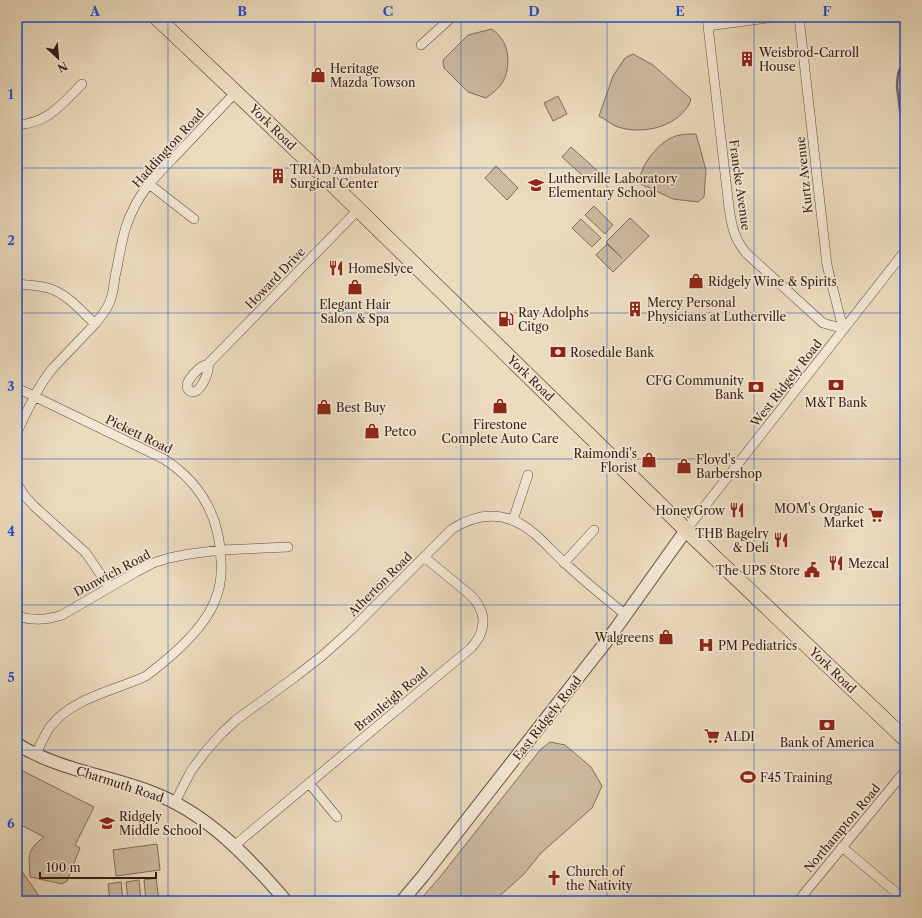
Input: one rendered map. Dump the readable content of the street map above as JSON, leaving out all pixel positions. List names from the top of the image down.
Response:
{
  "streets": {
    "main road": ["York Road"],
    "street": [
      "Haddington Road",
      "Kurtz Avenue",
      "Francke Avenue",
      "Howard Drive",
      "West Ridgely Road",
      "Pickett Road",
      "Dunwich Road",
      "Atherton Road",
      "Bramleigh Road",
      "East Ridgely Road",
      "Charmuth Road",
      "Northampton Road"
    ]
  },
  "crossings": [
    ["York Road", "Haddington Road"],
    ["York Road", "Howard Drive"],
    ["York Road", "West Ridgely Road"],
    ["York Road", "East Ridgely Road"],
    ["Haddington Road", "Pickett Road"],
    ["Kurtz Avenue", "Francke Avenue"],
    ["Kurtz Avenue", "West Ridgely Road"],
    ["Francke Avenue", "West Ridgely Road"],
    ["West Ridgely Road", "East Ridgely Road"],
    ["Pickett Road", "Dunwich Road"],
    ["Pickett Road", "Charmuth Road"],
    ["Atherton Road", "Bramleigh Road"],
    ["Atherton Road", "East Ridgely Road"],
    ["Atherton Road", "Charmuth Road"],
    ["Bramleigh Road", "Charmuth Road"]
  ],
  "places": {
    "building": ["Weisbrod-Carroll House", "TRIAD Ambulatory Surgical Center", "Mercy Personal Physicians at Lutherville"],
    "shop": [
      "Heritage Mazda Towson",
      "Ridgely Wine & Spirits",
      "Elegant Hair Salon & Spa",
      "Firestone Complete Auto Care",
      "Best Buy",
      "Petco",
      "Raimondi's Florist",
      "Floyd's Barbershop",
      "Walgreens"
    ],
    "school or university": ["Lutherville Laboratory Elementary School", "Ridgely Middle School"],
    "restaurant": [
      "HomeSlyce",
      "HoneyGrow",
      "THB Bagelry & Deli",
      "Mezcal"
    ],
    "fuel station": ["Ray Adolphs Citgo"],
    "bank": [
      "Rosedale Bank",
      "M&T Bank",
      "CFG Community Bank",
      "Bank of America"
    ],
    "supermarket": ["MOM's Organic Market", "ALDI"],
    "public building": ["The UPS Store"],
    "hospital": ["PM Pediatrics"],
    "sports": ["F45 Training"],
    "church": ["Church of the Nativity"]
  },
  "scale_bar": "100 m",
  "north": "bottom right",
  "grid": {
    "columns": [
      "A",
      "B",
      "C",
      "D",
      "E",
      "F"
    ],
    "rows": [
      "1",
      "2",
      "3",
      "4",
      "5",
      "6"
    ]
  }
}
